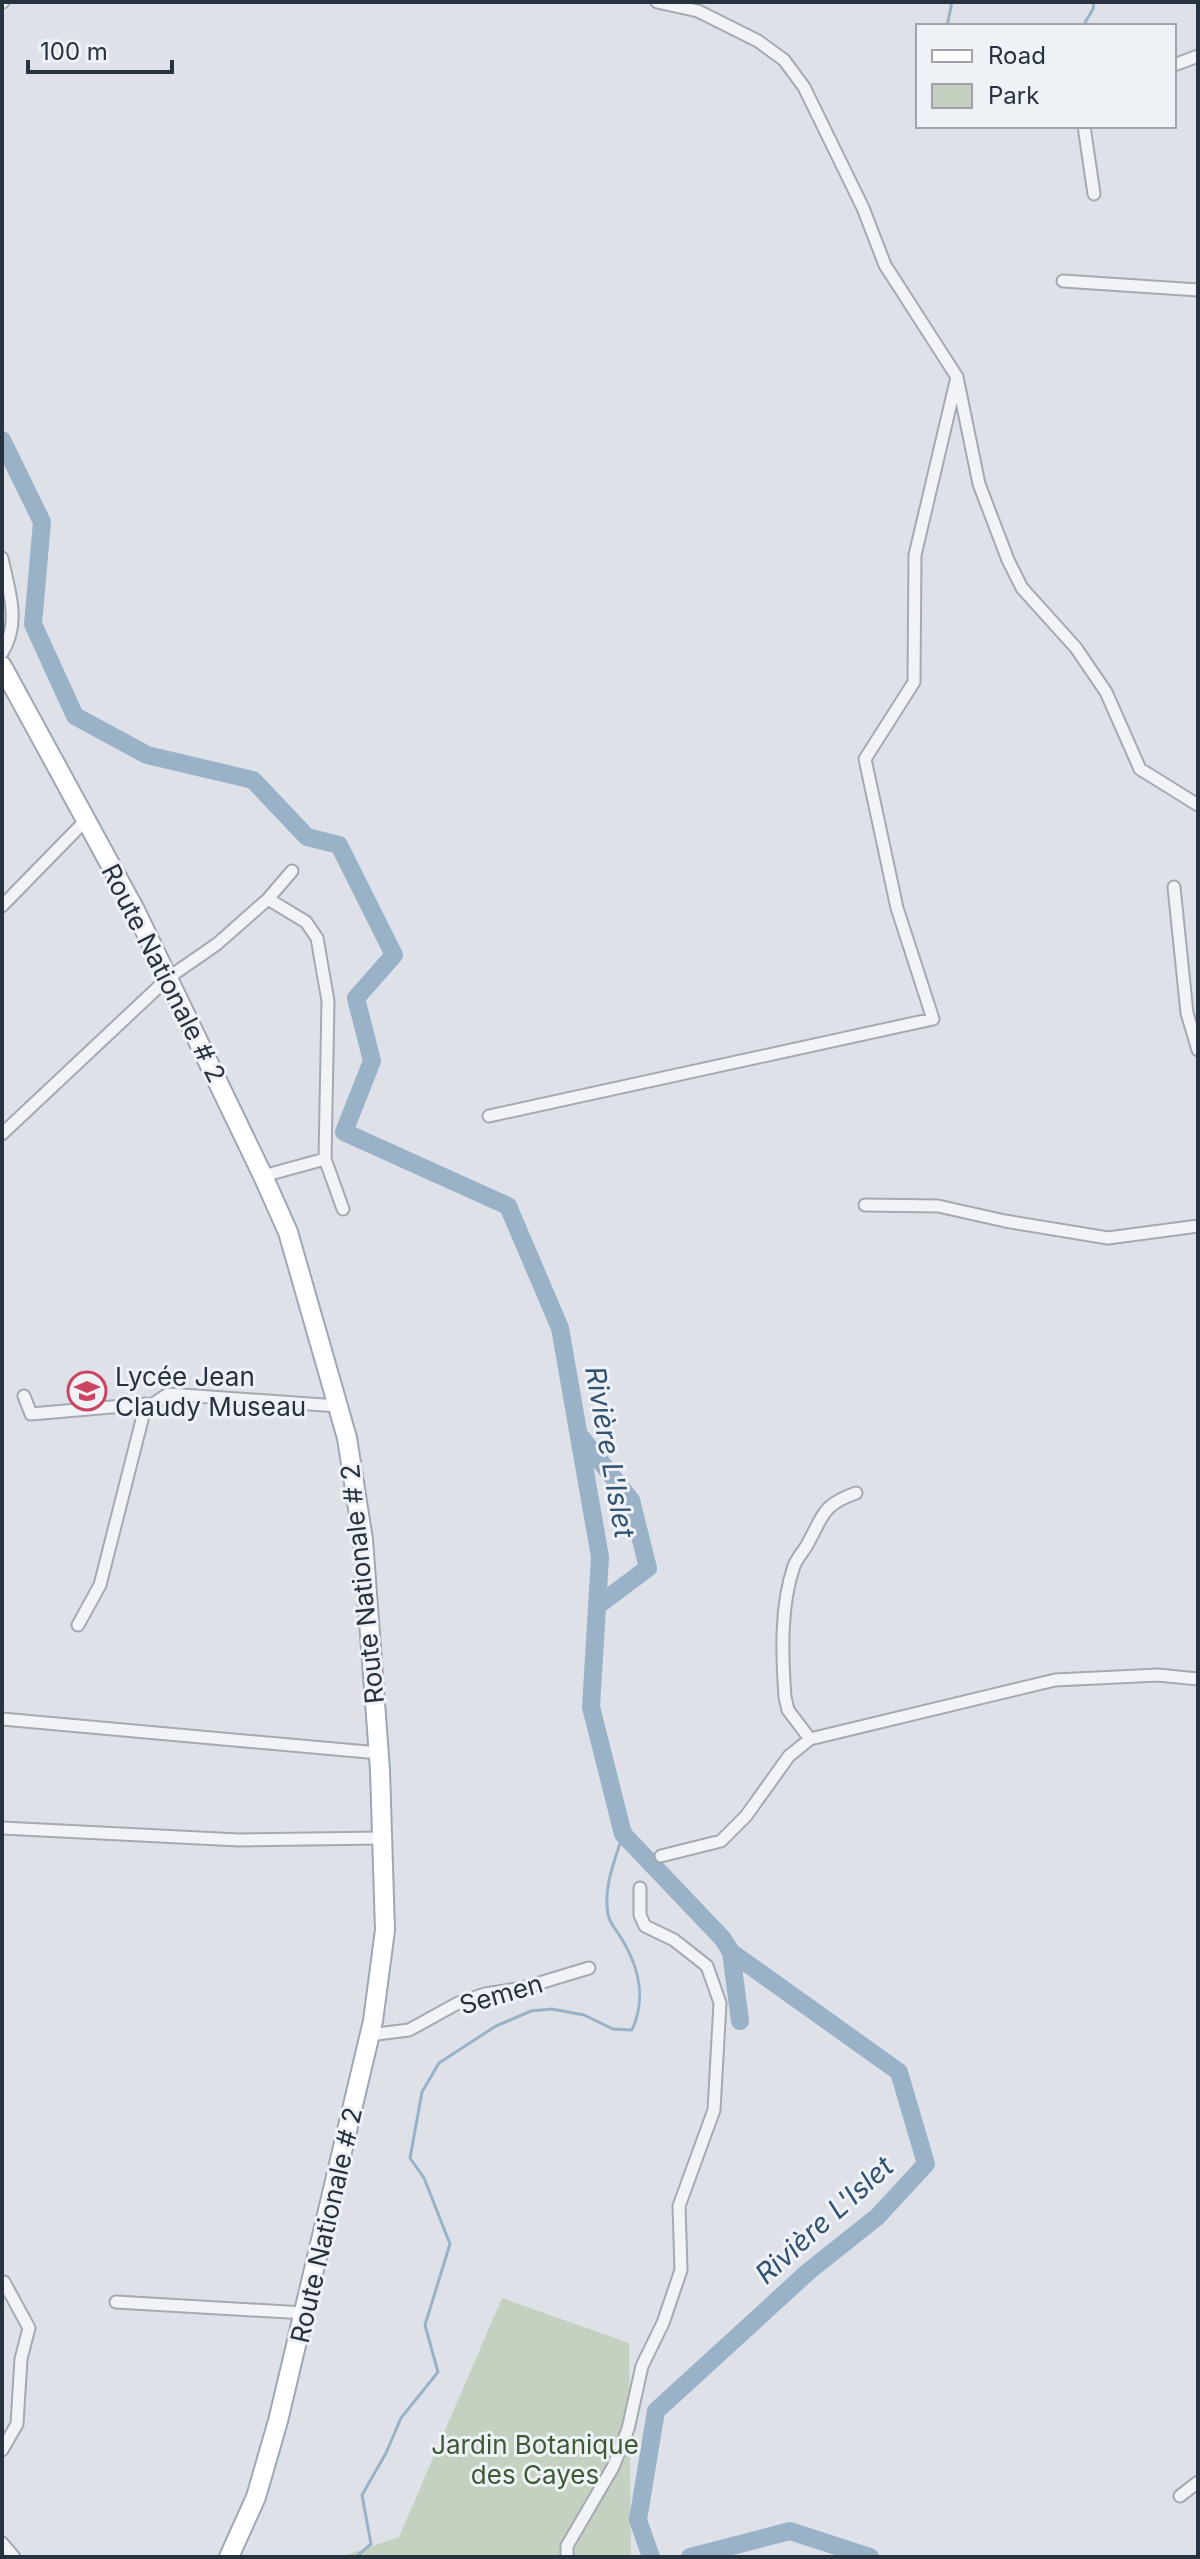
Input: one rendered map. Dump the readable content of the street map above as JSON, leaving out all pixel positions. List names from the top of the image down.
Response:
{
  "streets": {
    "main road": ["Route Nationale # 2"],
    "street": ["Semen"]
  },
  "crossings": [
    ["Route Nationale # 2", "Semen"]
  ],
  "water": ["Rivière L'Islet"],
  "parks": ["Jardin Botanique des Cayes"],
  "places": {
    "school or university": ["Lycée Jean Claudy Museau"]
  },
  "legend": ["Road", "Park"],
  "scale_bar": "100 m"
}
